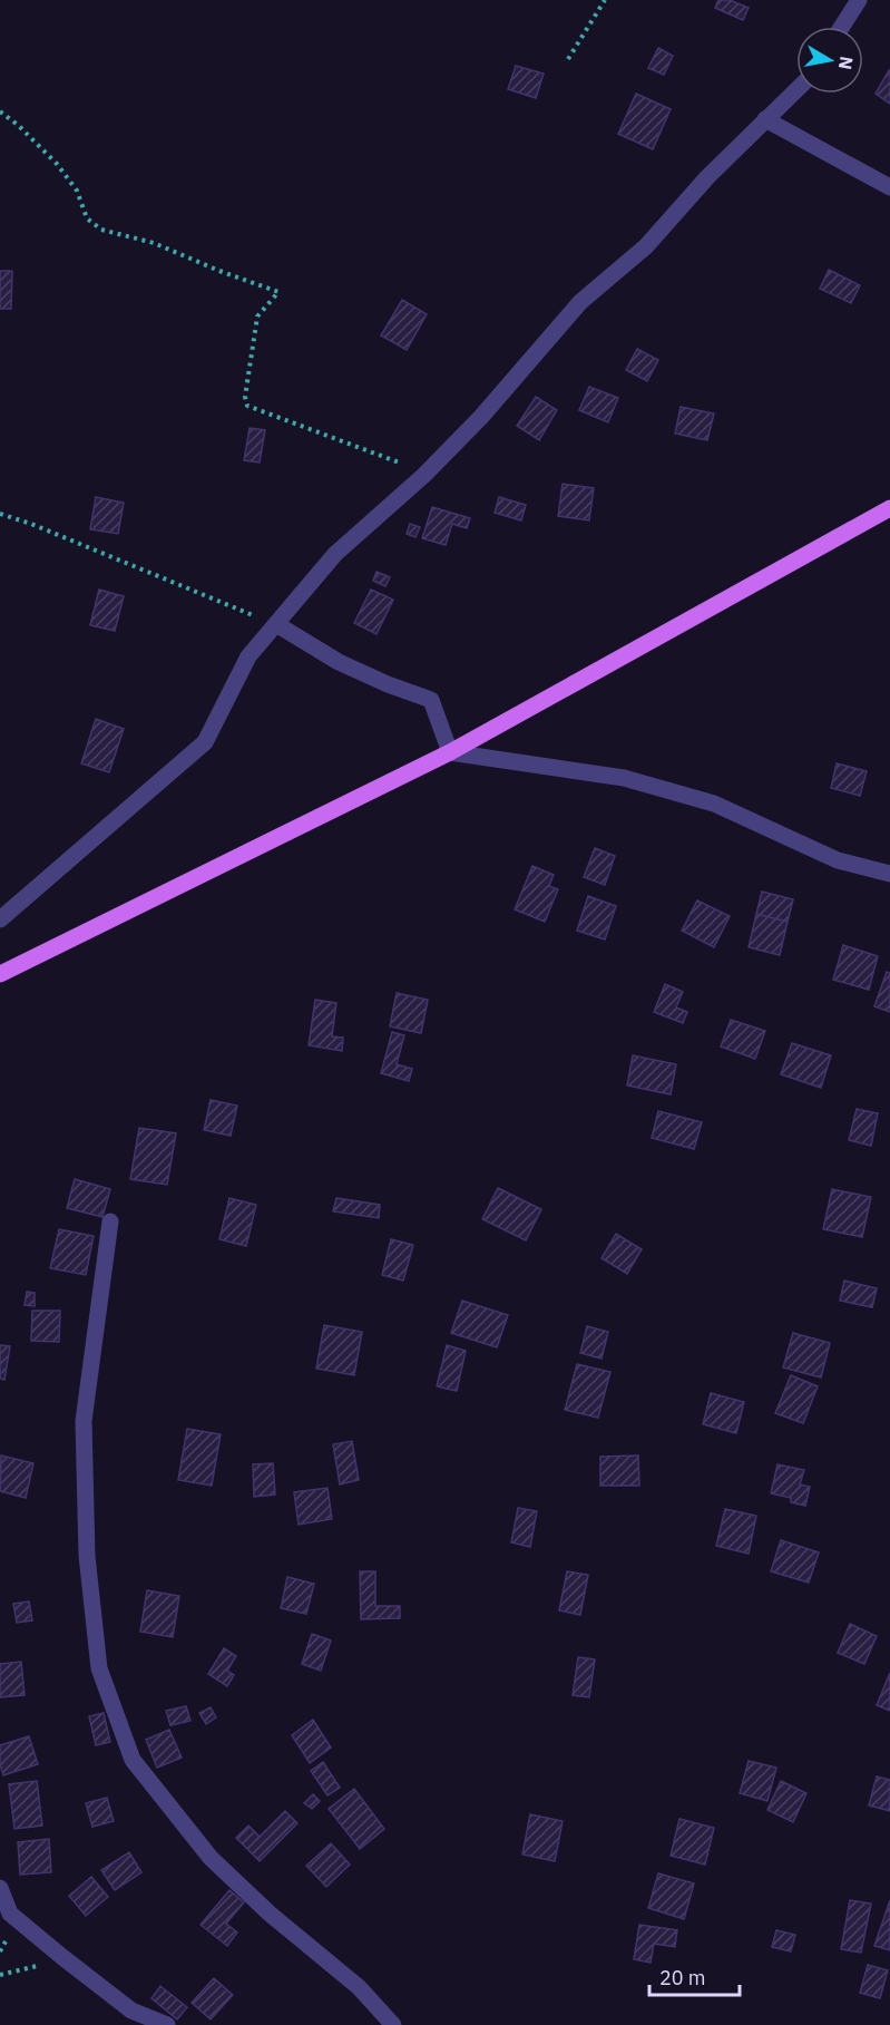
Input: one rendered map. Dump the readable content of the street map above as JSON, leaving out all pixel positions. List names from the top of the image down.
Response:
{
  "scale_bar": "20 m",
  "north": "right"
}
